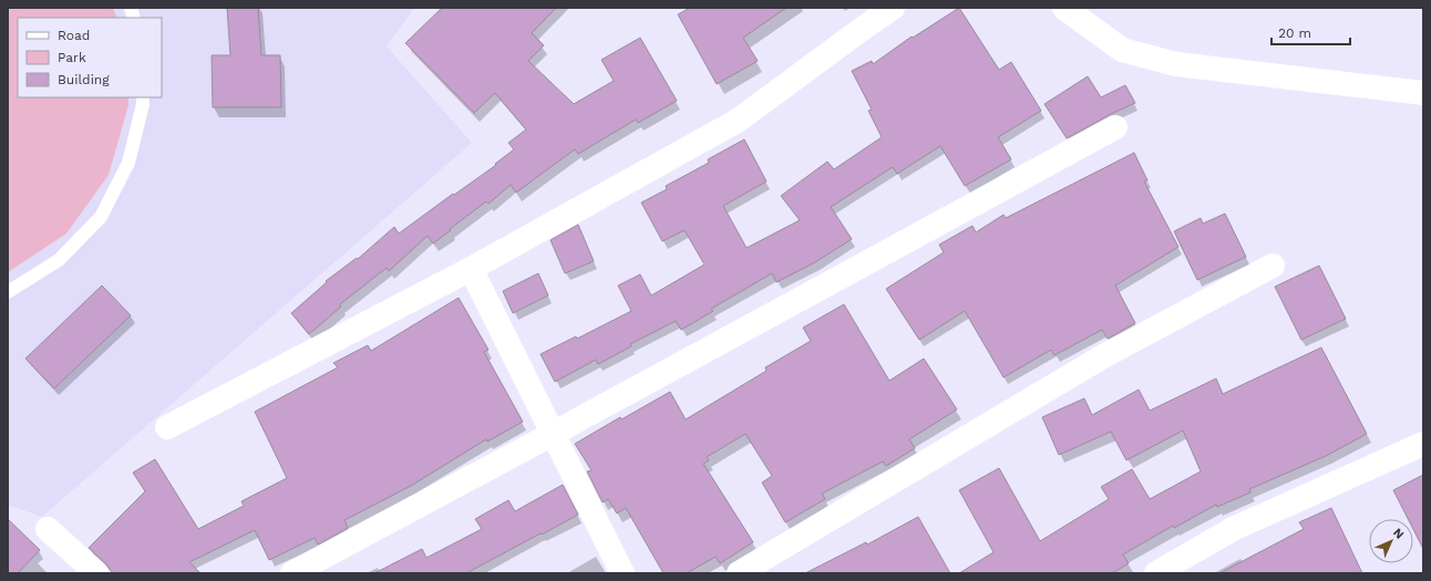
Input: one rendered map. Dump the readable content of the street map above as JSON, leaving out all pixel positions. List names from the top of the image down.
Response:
{
  "legend": ["Road", "Park", "Building"],
  "scale_bar": "20 m",
  "north": "top right"
}
